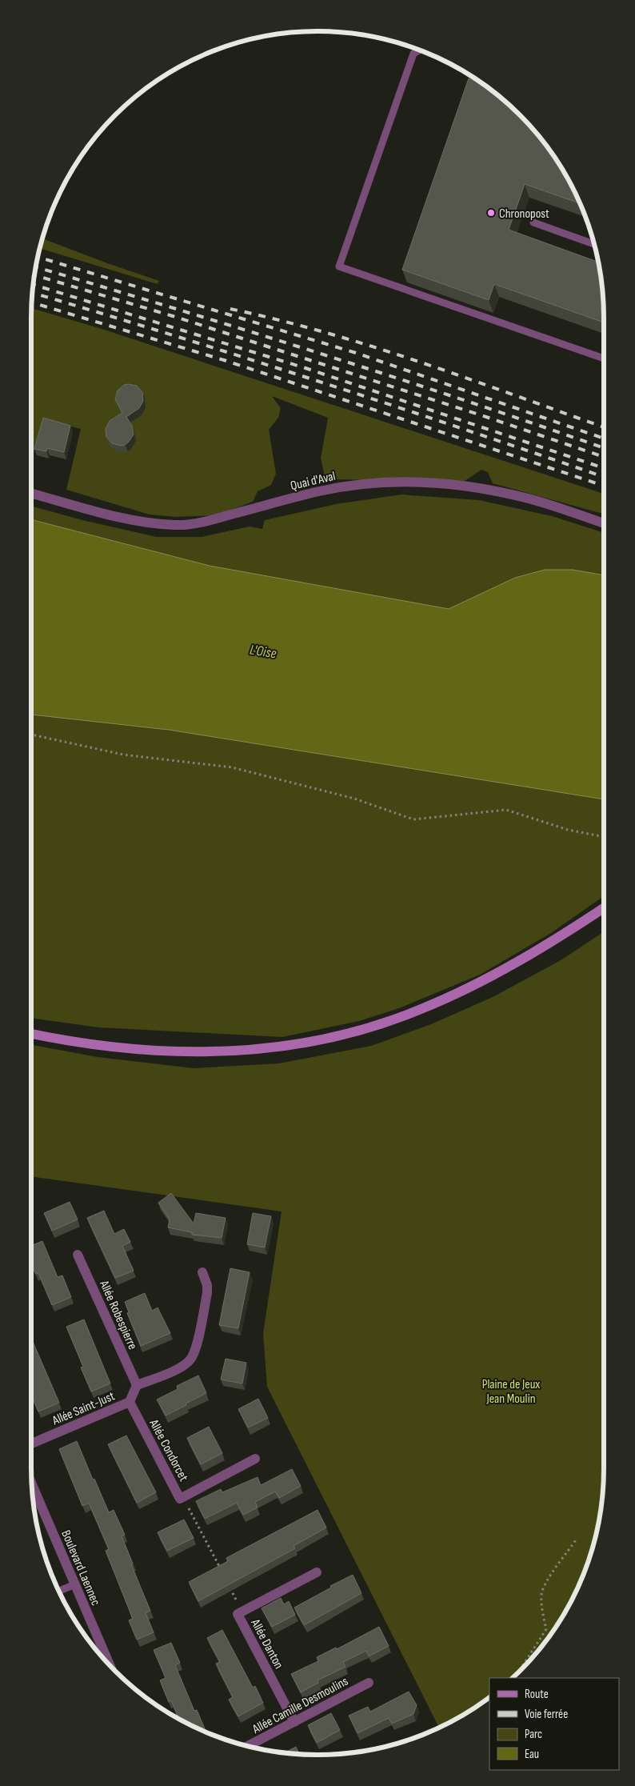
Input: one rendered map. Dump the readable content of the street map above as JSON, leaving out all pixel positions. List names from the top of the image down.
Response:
{
  "streets": {
    "street": [
      "Quai d'Aval",
      "Allée Robespierre",
      "Allée Saint-Just",
      "Allée Condorcet",
      "Boulevard Laennec",
      "Allée Danton",
      "Allée Camille Desmoulins"
    ]
  },
  "crossings": [
    ["Allée Robespierre", "Allée Saint-Just"],
    ["Allée Saint-Just", "Allée Condorcet"],
    ["Allée Danton", "Allée Camille Desmoulins"]
  ],
  "water": ["L'Oise"],
  "parks": ["Plaine de Jeux Jean Moulin"],
  "places": ["Chronopost"],
  "legend": [
    "Route",
    "Voie ferrée",
    "Parc",
    "Eau"
  ]
}
